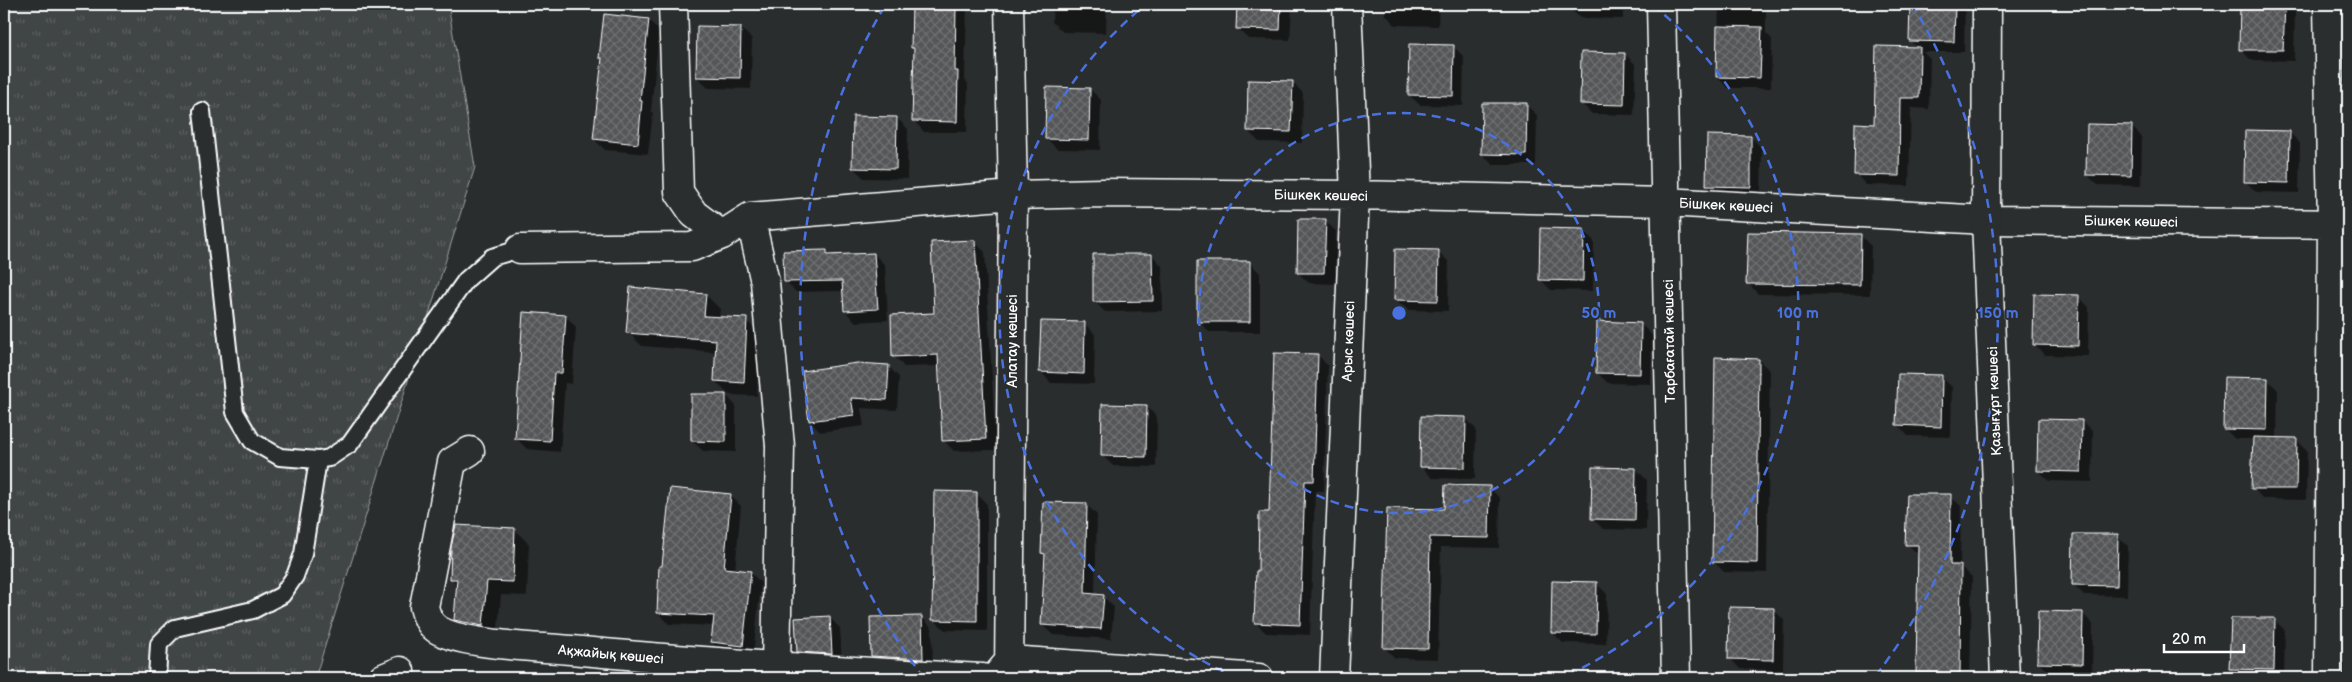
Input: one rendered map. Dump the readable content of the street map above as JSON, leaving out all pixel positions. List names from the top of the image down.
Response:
{
  "streets": {
    "street": [
      "Бішкек көшесі",
      "Алатау көшесі",
      "Арыс көшесі",
      "Тарбағатай көшесі",
      "Қазығұрт көшесі",
      "Ақжайық көшесі"
    ]
  },
  "crossings": [
    ["Бішкек көшесі", "Алатау көшесі"],
    ["Бішкек көшесі", "Арыс көшесі"],
    ["Бішкек көшесі", "Тарбағатай көшесі"],
    ["Бішкек көшесі", "Қазығұрт көшесі"]
  ],
  "scale_bar": "20 m",
  "rings": ["50 m", "100 m", "150 m"]
}
